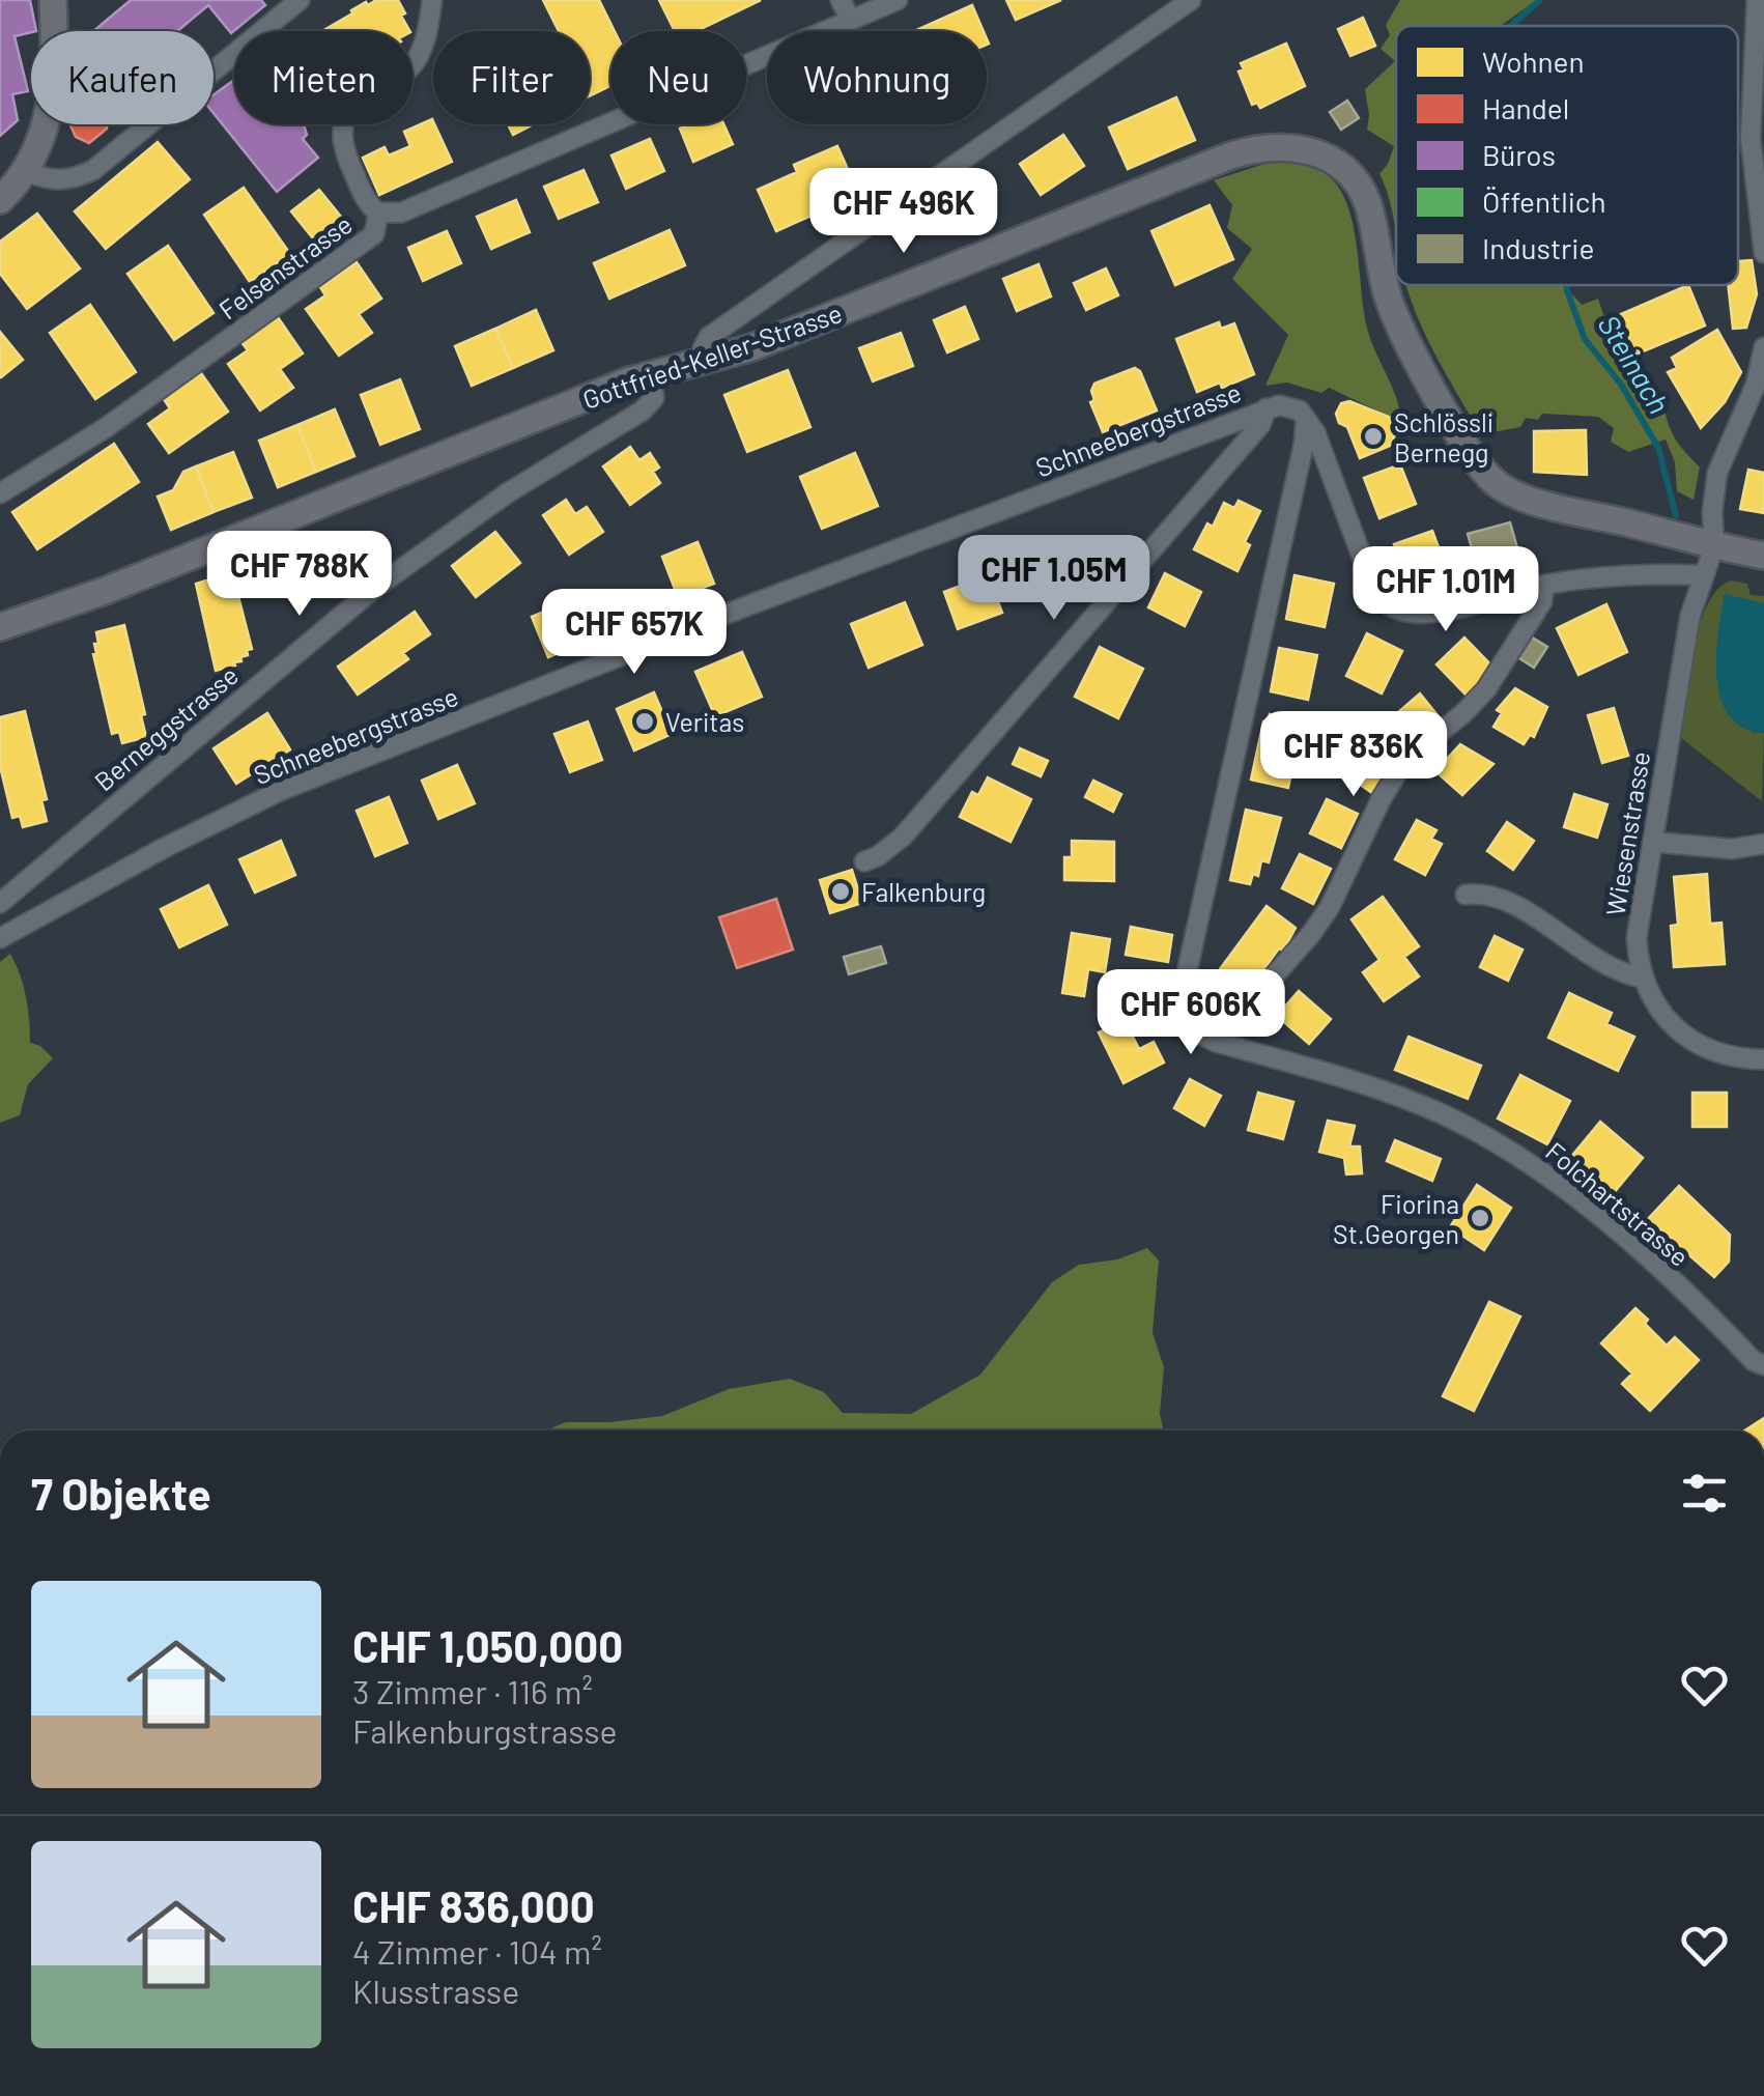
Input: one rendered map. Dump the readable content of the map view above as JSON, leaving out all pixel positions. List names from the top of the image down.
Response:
{
  "streets": {
    "street": [
      "Felsenstrasse",
      "Gottfried-Keller-Strasse",
      "Schneebergstrasse",
      "Berneggstrasse",
      "Wiesenstrasse",
      "Folchartstrasse"
    ]
  },
  "crossings": [
    ["Gottfried-Keller-Strasse", "Berneggstrasse"],
    ["Gottfried-Keller-Strasse", "Wiesenstrasse"]
  ],
  "water": ["Steinach"],
  "places": [
    "Schlössli Bernegg",
    "Veritas",
    "Falkenburg",
    "Fiorina St.Georgen"
  ],
  "legend": [
    "Wohnen",
    "Handel",
    "Büros",
    "Öffentlich",
    "Industrie"
  ],
  "page": {
    "chip": [
      "Kaufen",
      "Mieten",
      "Filter",
      "Neu",
      "Wohnung"
    ],
    "price": [
      "CHF 496K",
      "CHF 788K",
      "CHF 1.05M",
      "CHF 1.01M",
      "CHF 657K",
      "CHF 836K",
      "CHF 606K"
    ],
    "heading": "7 Objekte",
    "list": [
      {
        "name": "CHF 1,050,000",
        "note": "3 Zimmer · 116 m² · Falkenburgstrasse"
      },
      {
        "name": "CHF 836,000",
        "note": "4 Zimmer · 104 m² · Klusstrasse"
      }
    ]
  }
}
